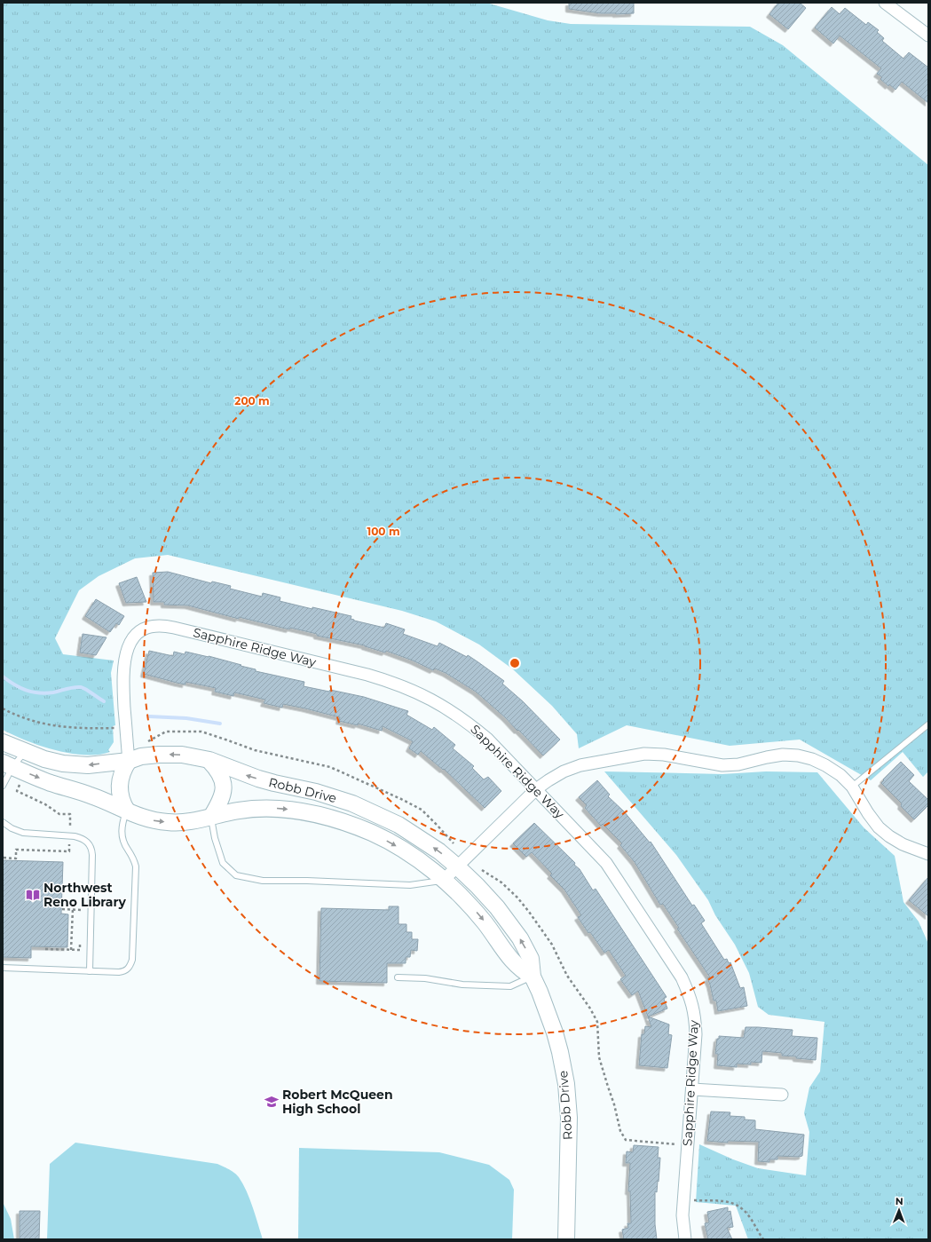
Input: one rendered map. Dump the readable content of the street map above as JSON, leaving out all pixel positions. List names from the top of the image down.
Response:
{
  "streets": {
    "street": ["Sapphire Ridge Way", "Robb Drive"]
  },
  "crossings": [
    ["Sapphire Ridge Way", "Robb Drive"]
  ],
  "places": {
    "library": ["Northwest Reno Library"],
    "school or university": ["Robert McQueen High School"]
  },
  "north": "top",
  "rings": ["200 m", "100 m"]
}
